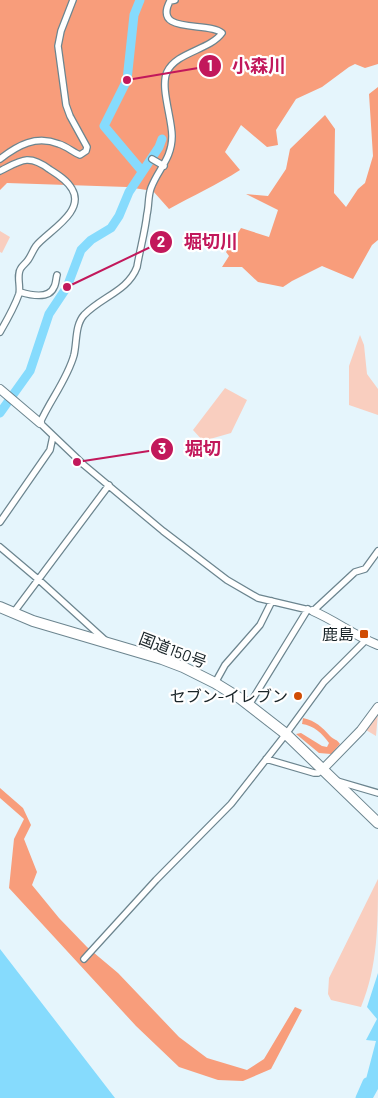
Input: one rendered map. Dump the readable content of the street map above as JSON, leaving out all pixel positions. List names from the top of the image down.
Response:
{
  "streets": {
    "highway": ["国道150号"]
  },
  "places": {
    "other": [
      "小森川",
      "堀切川",
      "堀切",
      "セブン-イレブン"
    ],
    "transit": ["鹿島"]
  }
}
